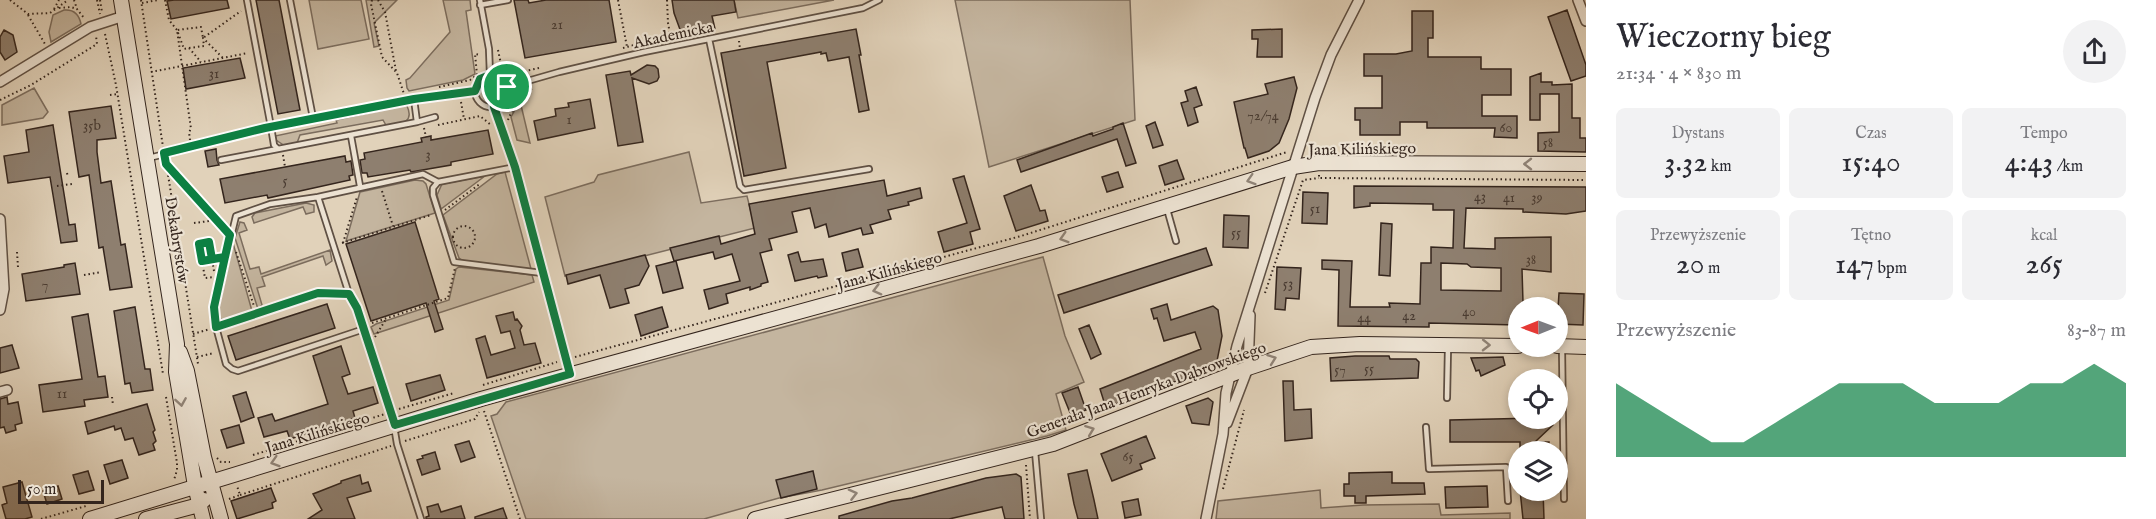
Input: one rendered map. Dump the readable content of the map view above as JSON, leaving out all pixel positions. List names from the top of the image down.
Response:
{
  "streets": {
    "street": ["Jana Kilińskiego", "Dekabrystów", "Generała Jana Henryka Dąbrowskiego"],
    "lane": ["Akademicka"]
  },
  "crossings": [
    ["Jana Kilińskiego", "Dekabrystów"]
  ],
  "one_way": ["Jana Kilińskiego", "Generała Jana Henryka Dąbrowskiego"],
  "house_numbers": [
    "21",
    "31",
    "72/74",
    "1",
    "35b",
    "60",
    "58",
    "3",
    "5",
    "43",
    "41",
    "39",
    "51",
    "55",
    "38",
    "53",
    "7",
    "40",
    "42",
    "44",
    "55",
    "57",
    "11",
    "65"
  ],
  "scale_bar": "50 m",
  "north": "left",
  "page": {
    "heading": ["Wieczorny bieg", "21:34 · 4 × 830 m"],
    "stats": [
      ["Dystans", "3.32 km"],
      ["Czas", "15:40"],
      ["Tempo", "4:43 /km"],
      ["Przewyższenie", "20 m"],
      ["Tętno", "147 bpm"],
      ["kcal", "265"]
    ],
    "chart": ["Przewyższenie", "83–87 m"],
    "scale": "50 m"
  }
}
